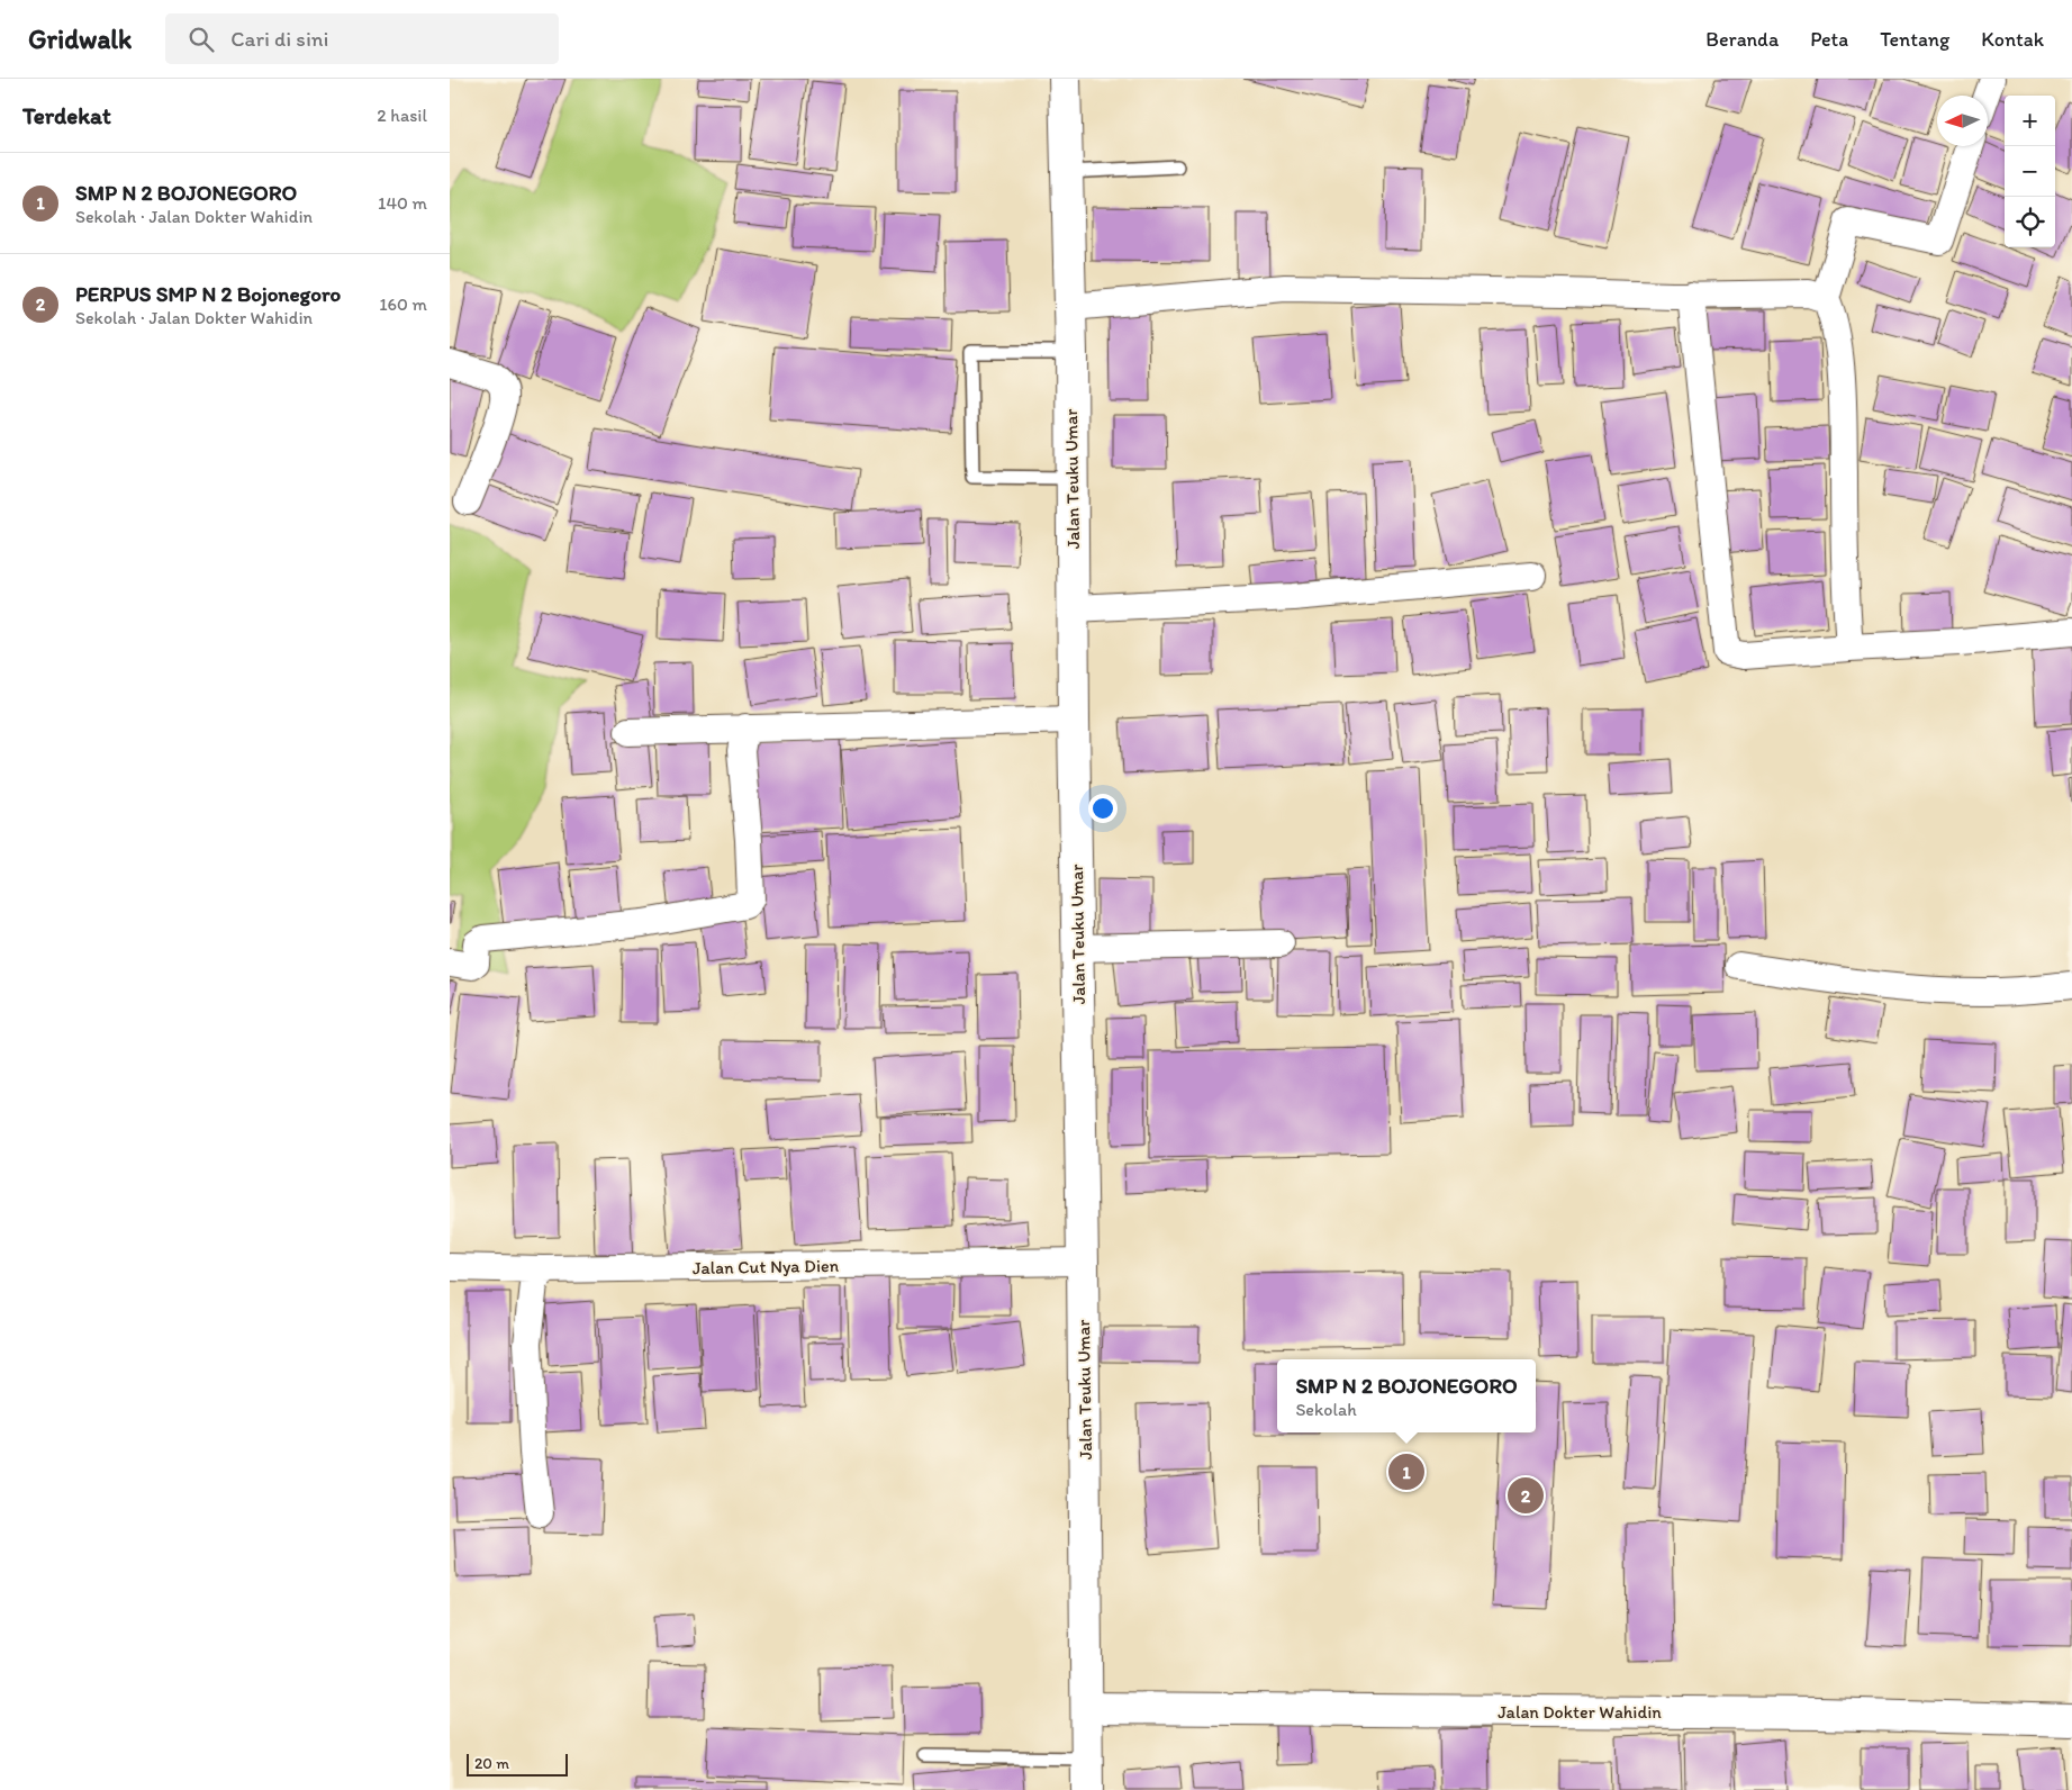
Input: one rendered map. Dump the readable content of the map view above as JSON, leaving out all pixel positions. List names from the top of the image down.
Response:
{
  "streets": {
    "main road": ["Jalan Teuku Umar", "Jalan Dokter Wahidin"],
    "street": ["Jalan Cut Nya Dien"]
  },
  "crossings": [
    ["Jalan Teuku Umar", "Jalan Cut Nya Dien"],
    ["Jalan Teuku Umar", "Jalan Dokter Wahidin"]
  ],
  "scale_bar": "20 m",
  "north": "left",
  "page": {
    "header": "Gridwalk",
    "search": "Cari di sini",
    "nav": [
      "Beranda",
      "Peta",
      "Tentang",
      "Kontak"
    ],
    "heading": ["Terdekat", "2 hasil"],
    "map_buttons": ["+", "−"],
    "list": [
      {
        "mark": "1",
        "name": "SMP N 2 BOJONEGORO",
        "note": "Sekolah · Jalan Dokter Wahidin",
        "value": "140 m"
      },
      {
        "mark": "2",
        "name": "PERPUS SMP N 2 Bojonegoro",
        "note": "Sekolah · Jalan Dokter Wahidin",
        "value": "160 m"
      }
    ],
    "popup": ["SMP N 2 BOJONEGORO", "Sekolah"],
    "pins": ["1", "2"],
    "scale": "20 m"
  }
}
